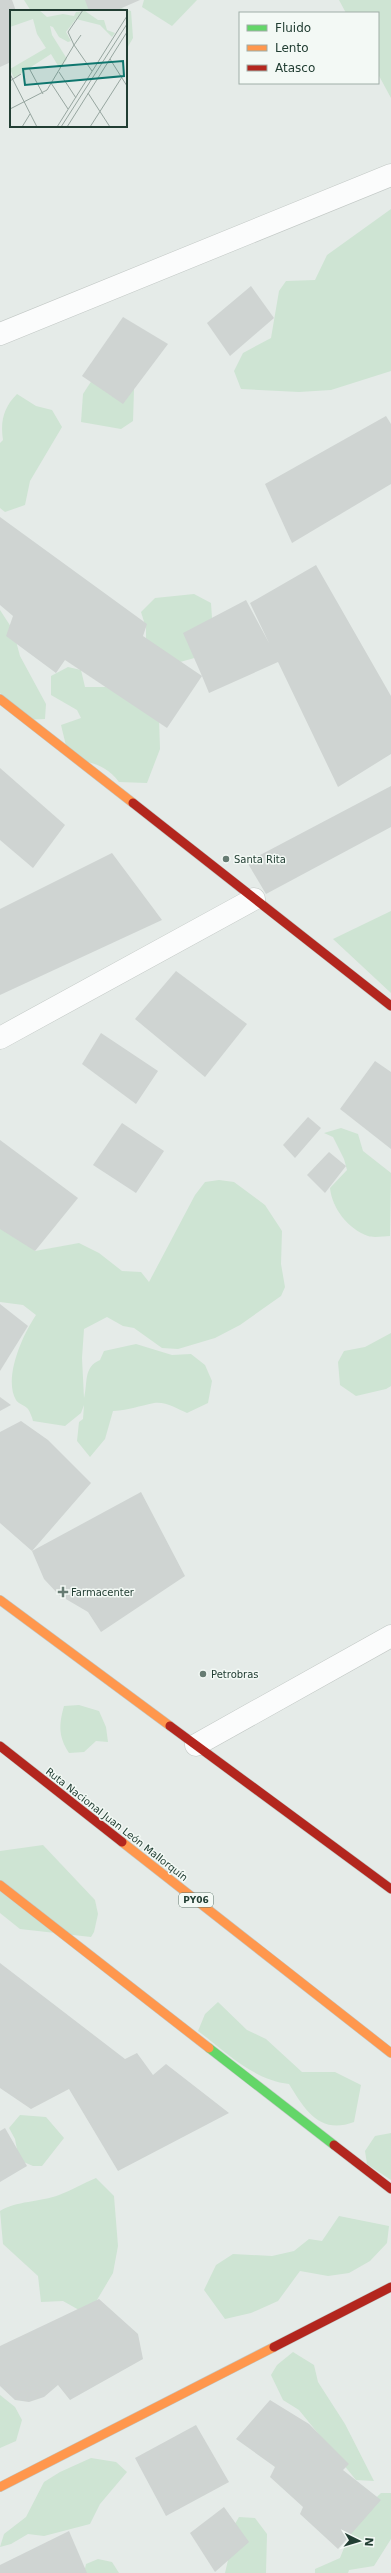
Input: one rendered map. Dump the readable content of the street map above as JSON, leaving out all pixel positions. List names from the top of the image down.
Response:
{
  "streets": {
    "main road": ["Ruta Nacional Juan León Mallorquín", "PY06"]
  },
  "places": {
    "other": ["Santa Rita", "Petrobras"],
    "health": ["Farmacenter"]
  },
  "legend": ["Fluido", "Lento", "Atasco"],
  "north": "right"
}
